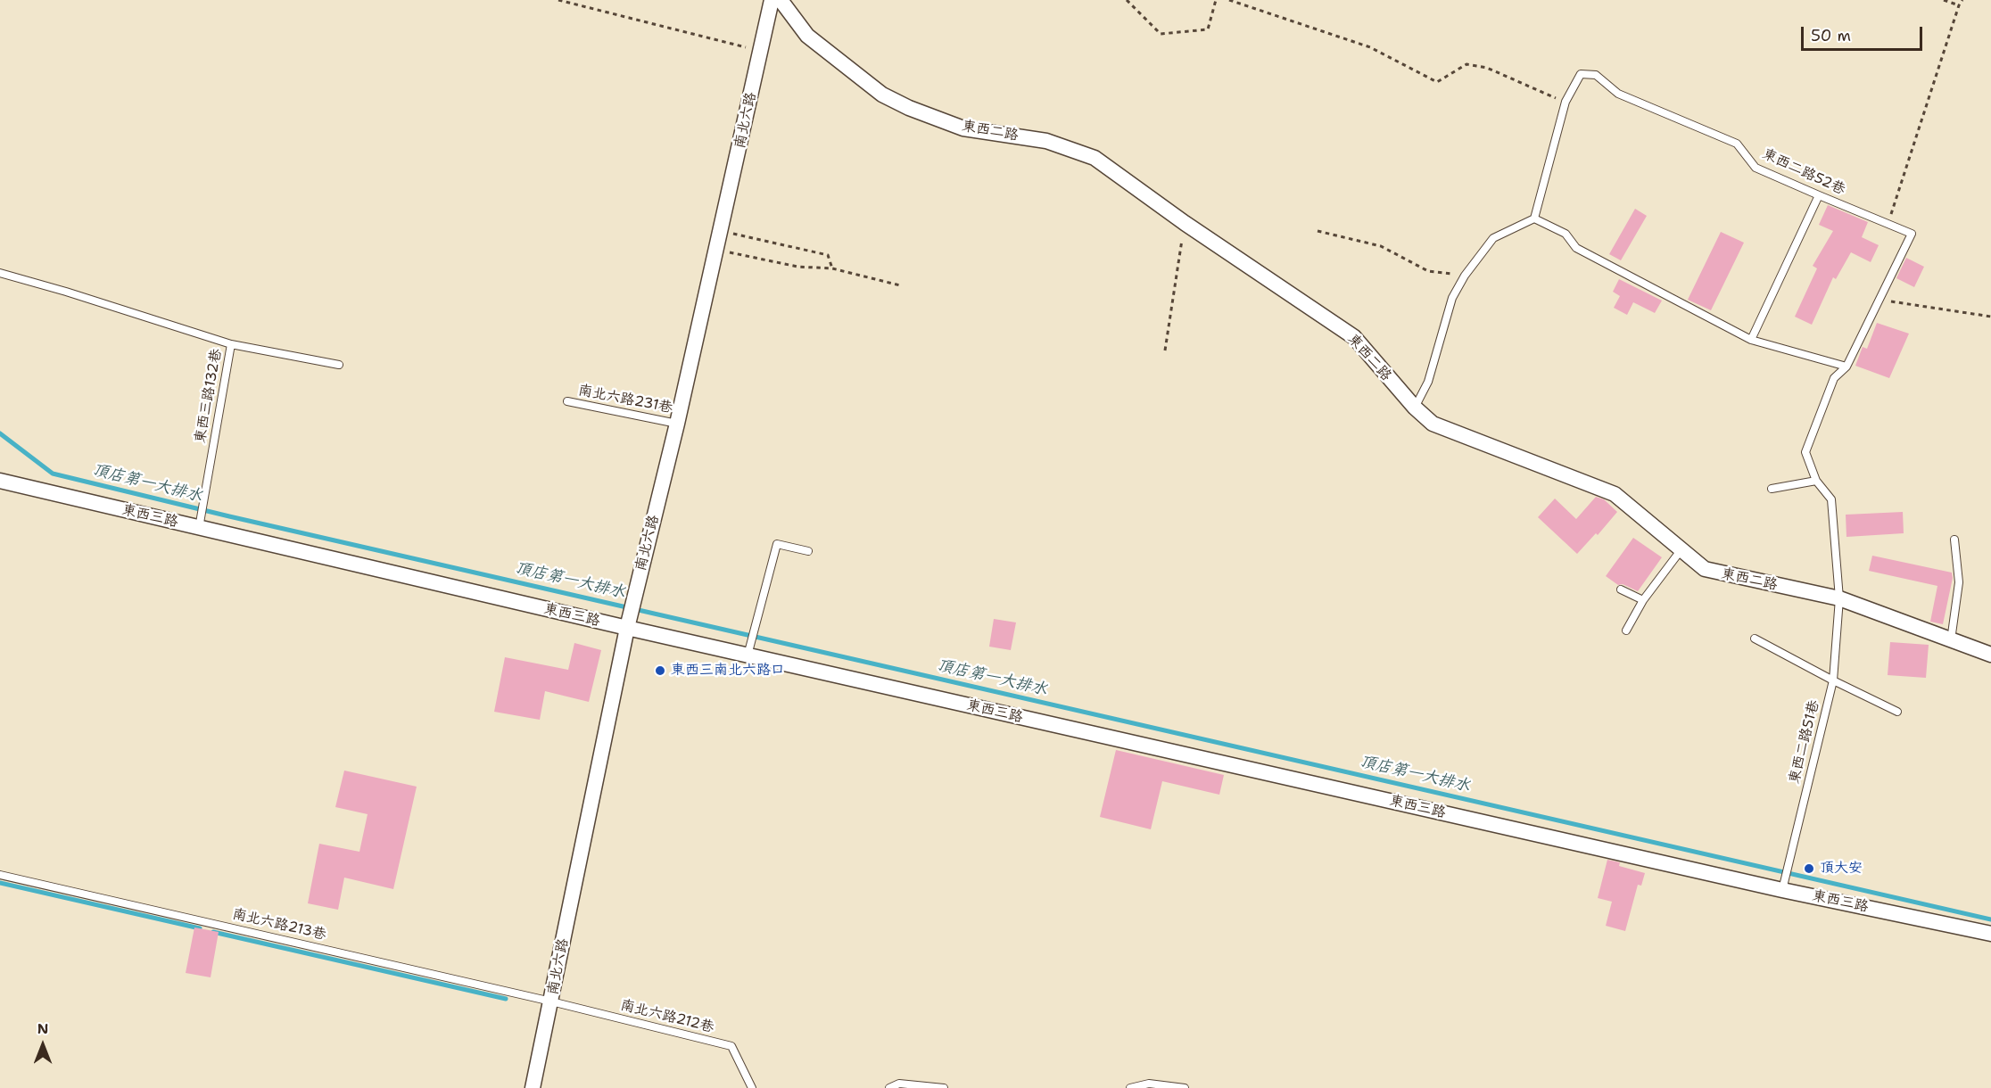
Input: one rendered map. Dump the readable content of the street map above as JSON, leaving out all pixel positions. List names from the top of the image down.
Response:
{
  "streets": {
    "street": ["南北六路", "東西二路", "東西三路"],
    "lane": [
      "東西二路52巷",
      "東西三路132巷",
      "南北六路231巷",
      "東西二路51巷",
      "南北六路213巷",
      "南北六路212巷"
    ]
  },
  "crossings": [
    ["南北六路", "南北六路231巷"],
    ["南北六路", "東西三路"],
    ["南北六路", "南北六路213巷"],
    ["南北六路", "南北六路212巷"],
    ["東西二路", "東西二路52巷"],
    ["東西二路", "東西二路51巷"],
    ["東西二路52巷", "東西二路51巷"],
    ["東西三路132巷", "東西三路"],
    ["東西三路", "東西二路51巷"],
    ["南北六路213巷", "南北六路212巷"]
  ],
  "water": ["頂店第一大排水"],
  "places": ["東西三南北六路口", "頂大安"],
  "scale_bar": "50 m",
  "north": "top"
}
